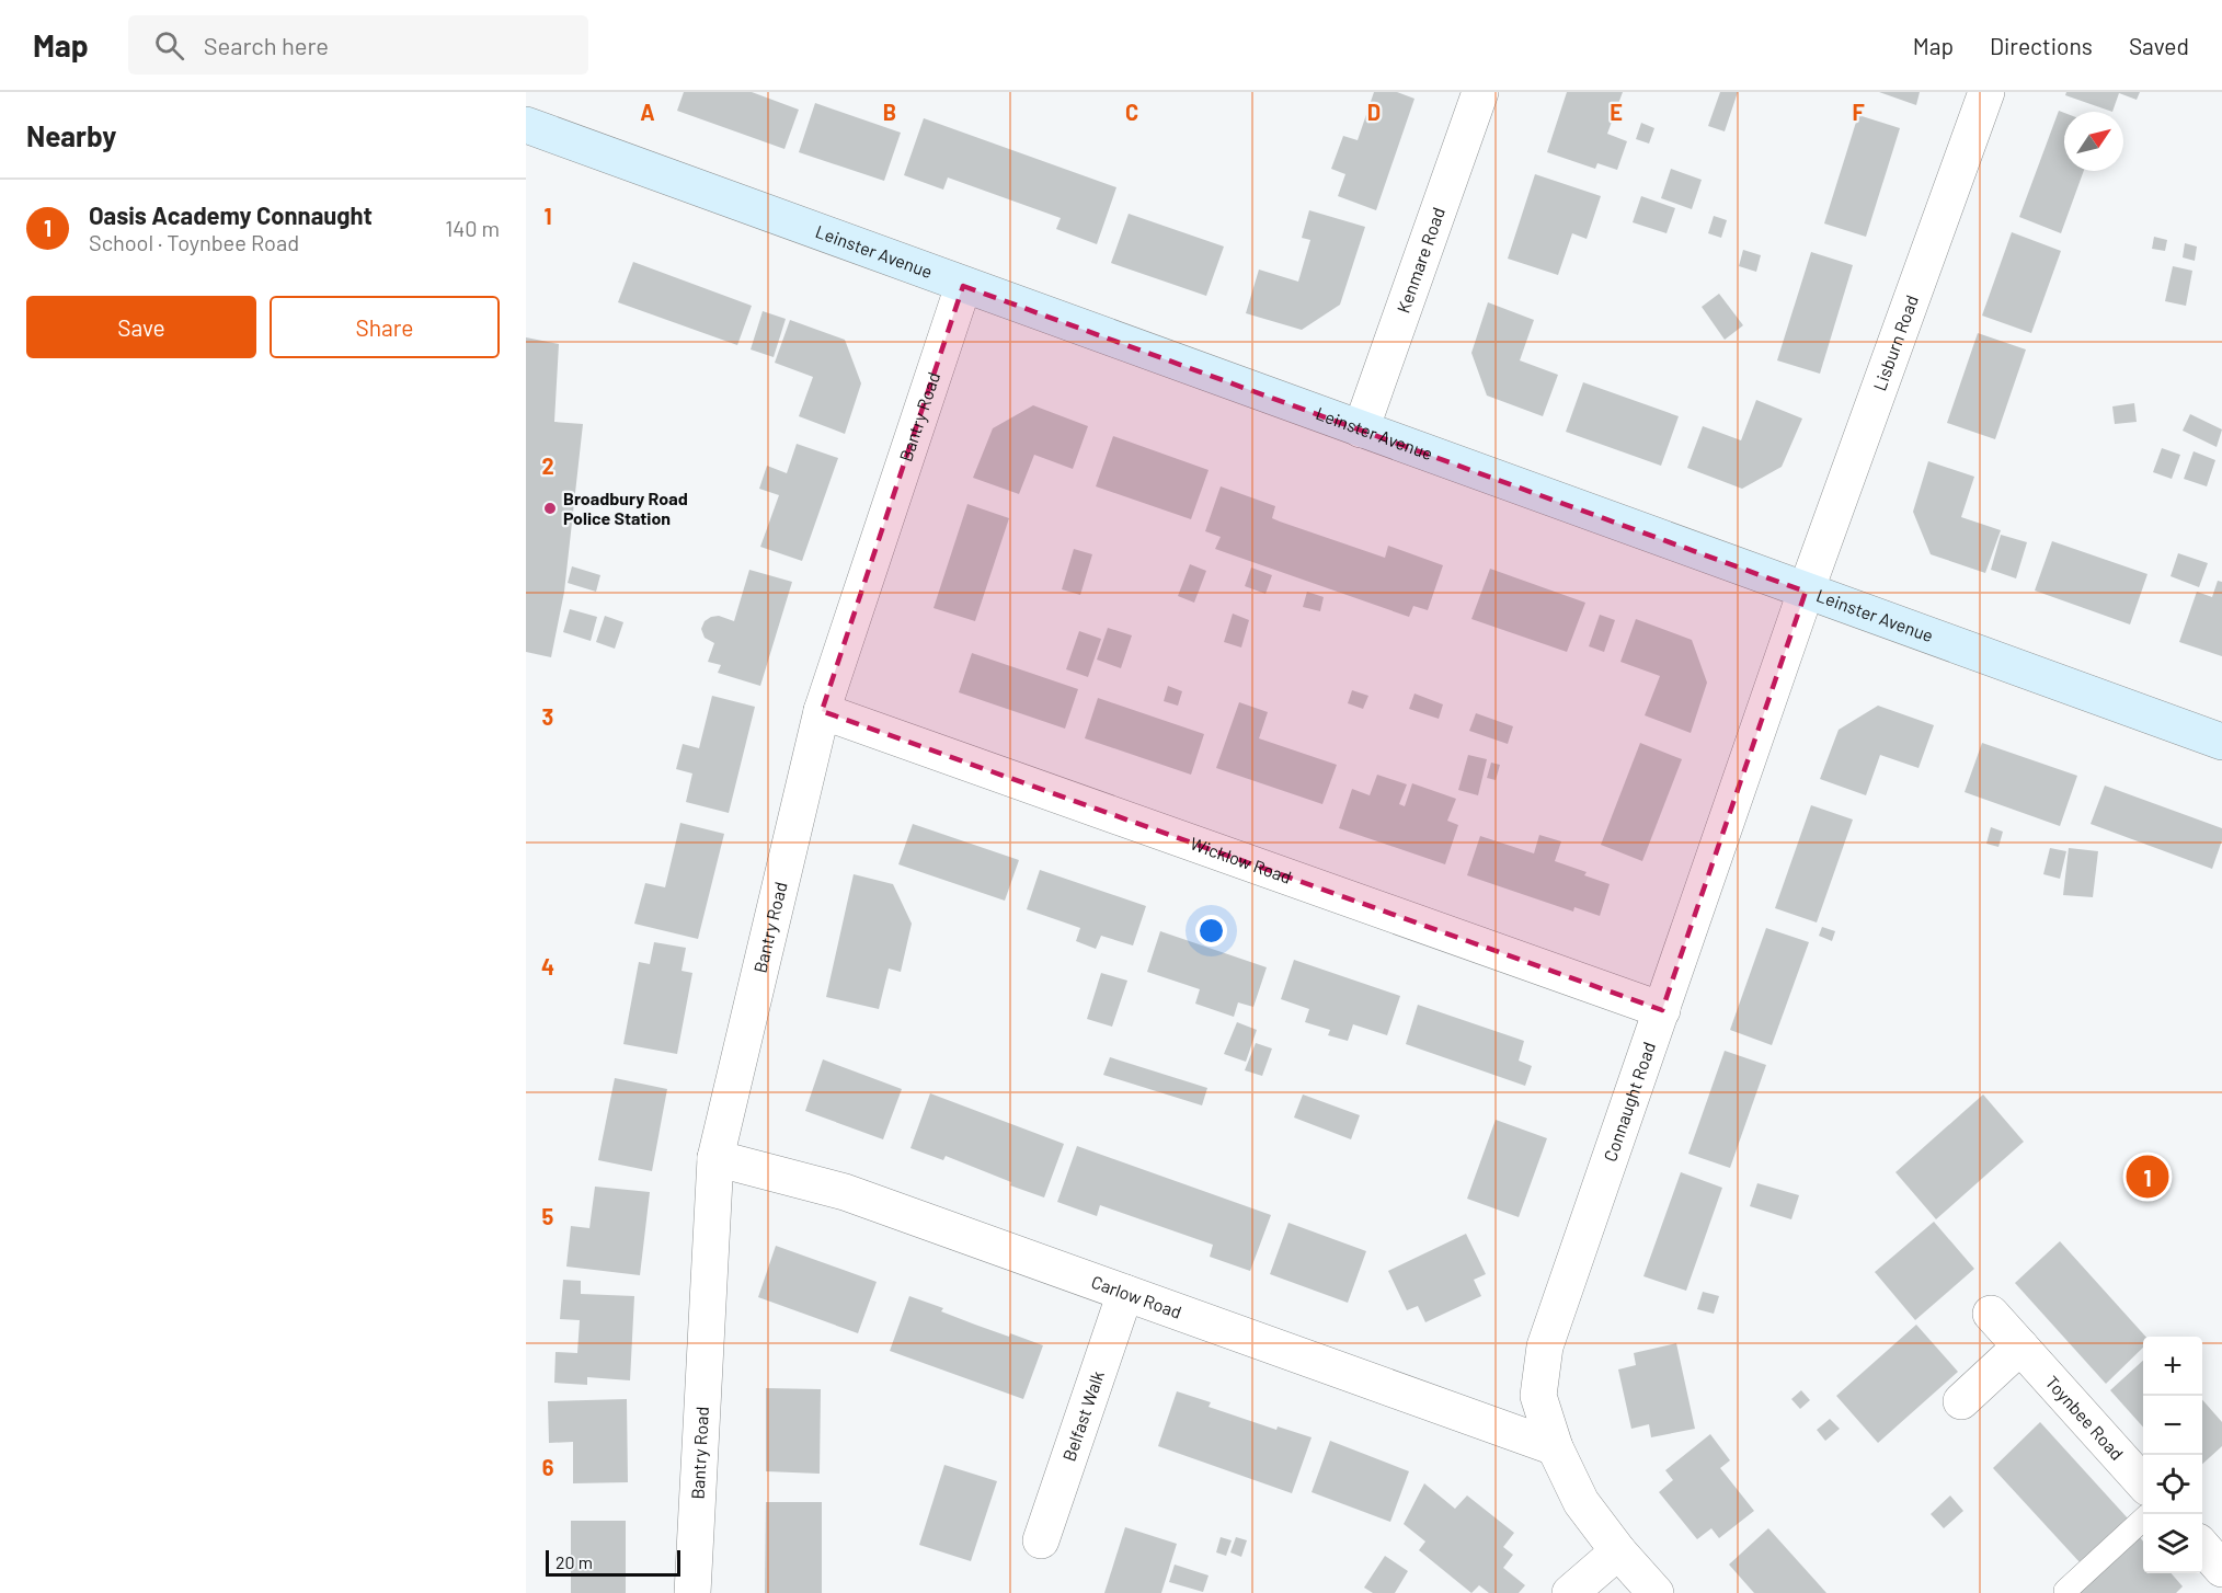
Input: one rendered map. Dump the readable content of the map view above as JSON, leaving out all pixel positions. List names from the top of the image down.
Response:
{
  "streets": {
    "street": [
      "Leinster Avenue",
      "Kenmare Road",
      "Lisburn Road",
      "Bantry Road",
      "Wicklow Road",
      "Connaught Road",
      "Carlow Road",
      "Belfast Walk",
      "Toynbee Road"
    ]
  },
  "crossings": [
    ["Leinster Avenue", "Kenmare Road"],
    ["Leinster Avenue", "Lisburn Road"],
    ["Leinster Avenue", "Bantry Road"],
    ["Leinster Avenue", "Connaught Road"],
    ["Lisburn Road", "Connaught Road"],
    ["Bantry Road", "Wicklow Road"],
    ["Bantry Road", "Carlow Road"],
    ["Wicklow Road", "Connaught Road"],
    ["Connaught Road", "Carlow Road"],
    ["Carlow Road", "Belfast Walk"]
  ],
  "places": ["Broadbury Road Police Station"],
  "scale_bar": "20 m",
  "north": "top right",
  "page": {
    "header": "Map",
    "search": "Search here",
    "nav": ["Map", "Directions", "Saved"],
    "heading": "Nearby",
    "list": [
      {
        "mark": "1",
        "name": "Oasis Academy Connaught",
        "note": "School · Toynbee Road",
        "value": "140 m"
      }
    ],
    "buttons": ["Save", "Share"],
    "pins": "1",
    "map_buttons": ["+", "−"],
    "scale": "20 m"
  },
  "grid": {
    "columns": [
      "A",
      "B",
      "C",
      "D",
      "E",
      "F"
    ],
    "rows": [
      "1",
      "2",
      "3",
      "4",
      "5",
      "6"
    ]
  }
}
